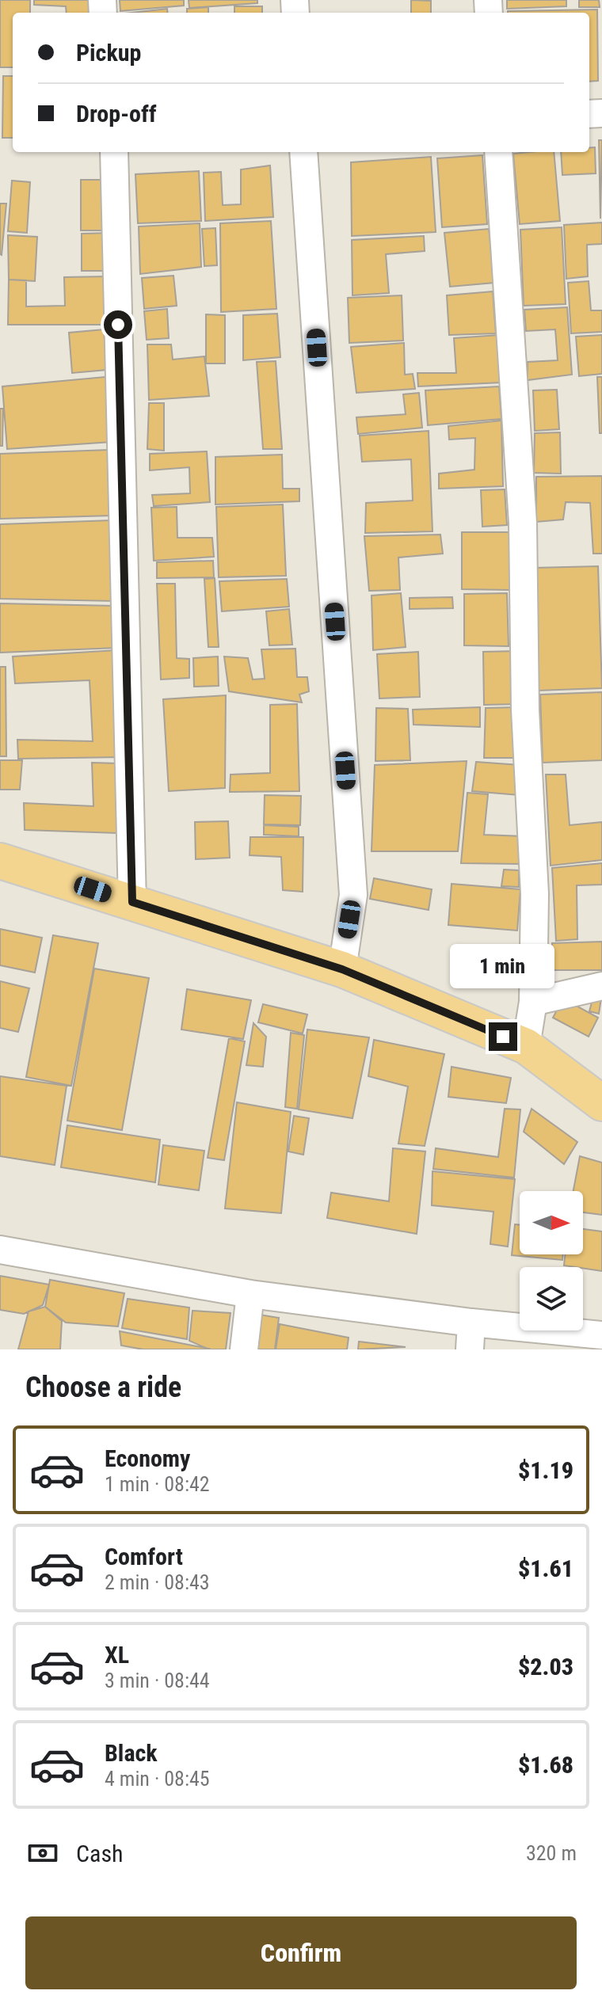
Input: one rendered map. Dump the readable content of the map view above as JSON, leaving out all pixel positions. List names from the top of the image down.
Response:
{
  "north": "right",
  "page": {
    "banner": ["Pickup", "Drop-off"],
    "bubble": "1 min",
    "heading": "Choose a ride",
    "list": [
      {
        "name": "Economy",
        "note": "1 min · 08:42",
        "value": "$1.19"
      },
      {
        "name": "Comfort",
        "note": "2 min · 08:43",
        "value": "$1.61"
      },
      {
        "name": "XL",
        "note": "3 min · 08:44",
        "value": "$2.03"
      },
      {
        "name": "Black",
        "note": "4 min · 08:45",
        "value": "$1.68"
      }
    ],
    "pay": ["Cash", "320 m"],
    "buttons": "Confirm"
  }
}
